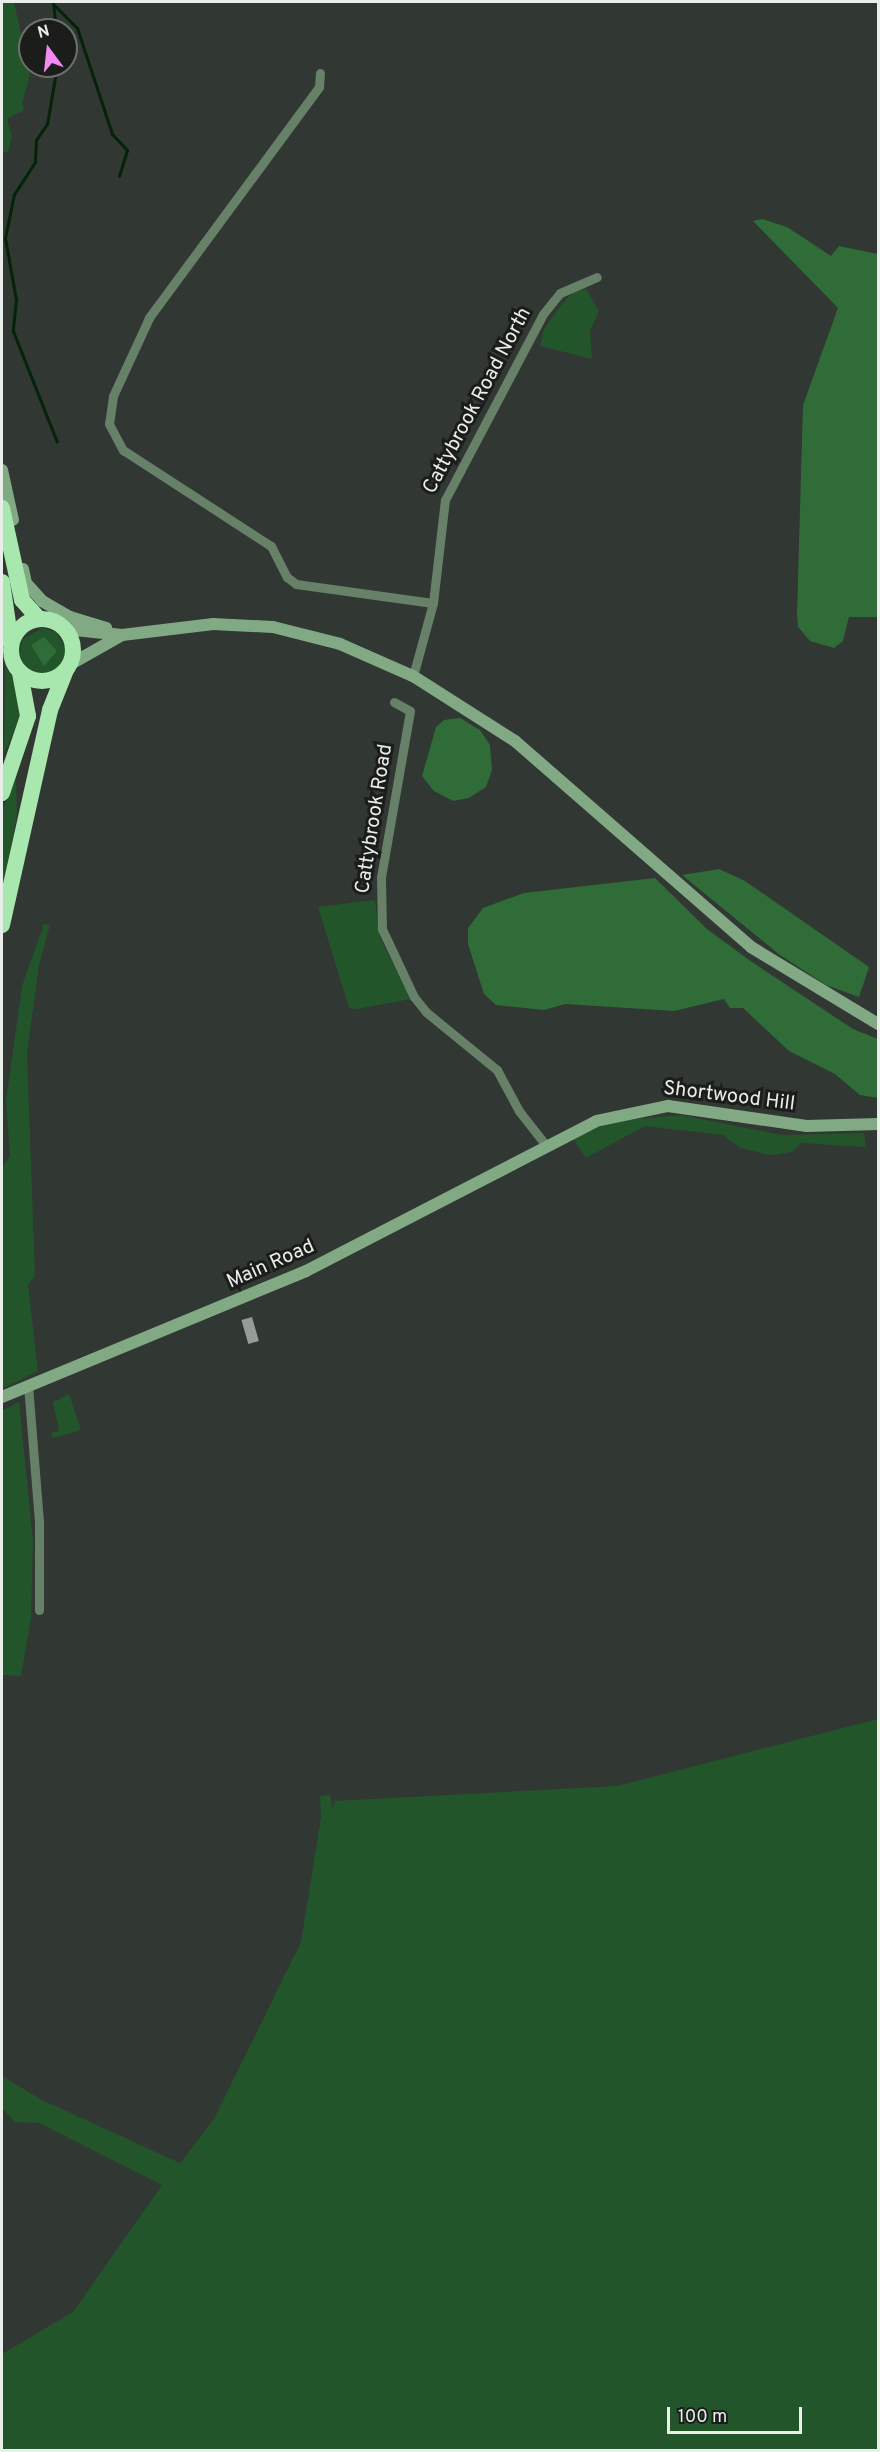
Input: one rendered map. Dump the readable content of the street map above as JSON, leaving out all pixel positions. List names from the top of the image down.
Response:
{
  "streets": {
    "main road": ["Shortwood Hill", "Main Road"],
    "street": ["Cattybrook Road North", "Cattybrook Road"]
  },
  "crossings": [
    ["Cattybrook Road", "Shortwood Hill"],
    ["Cattybrook Road", "Main Road"],
    ["Shortwood Hill", "Main Road"]
  ],
  "scale_bar": "100 m",
  "north": "top"
}
